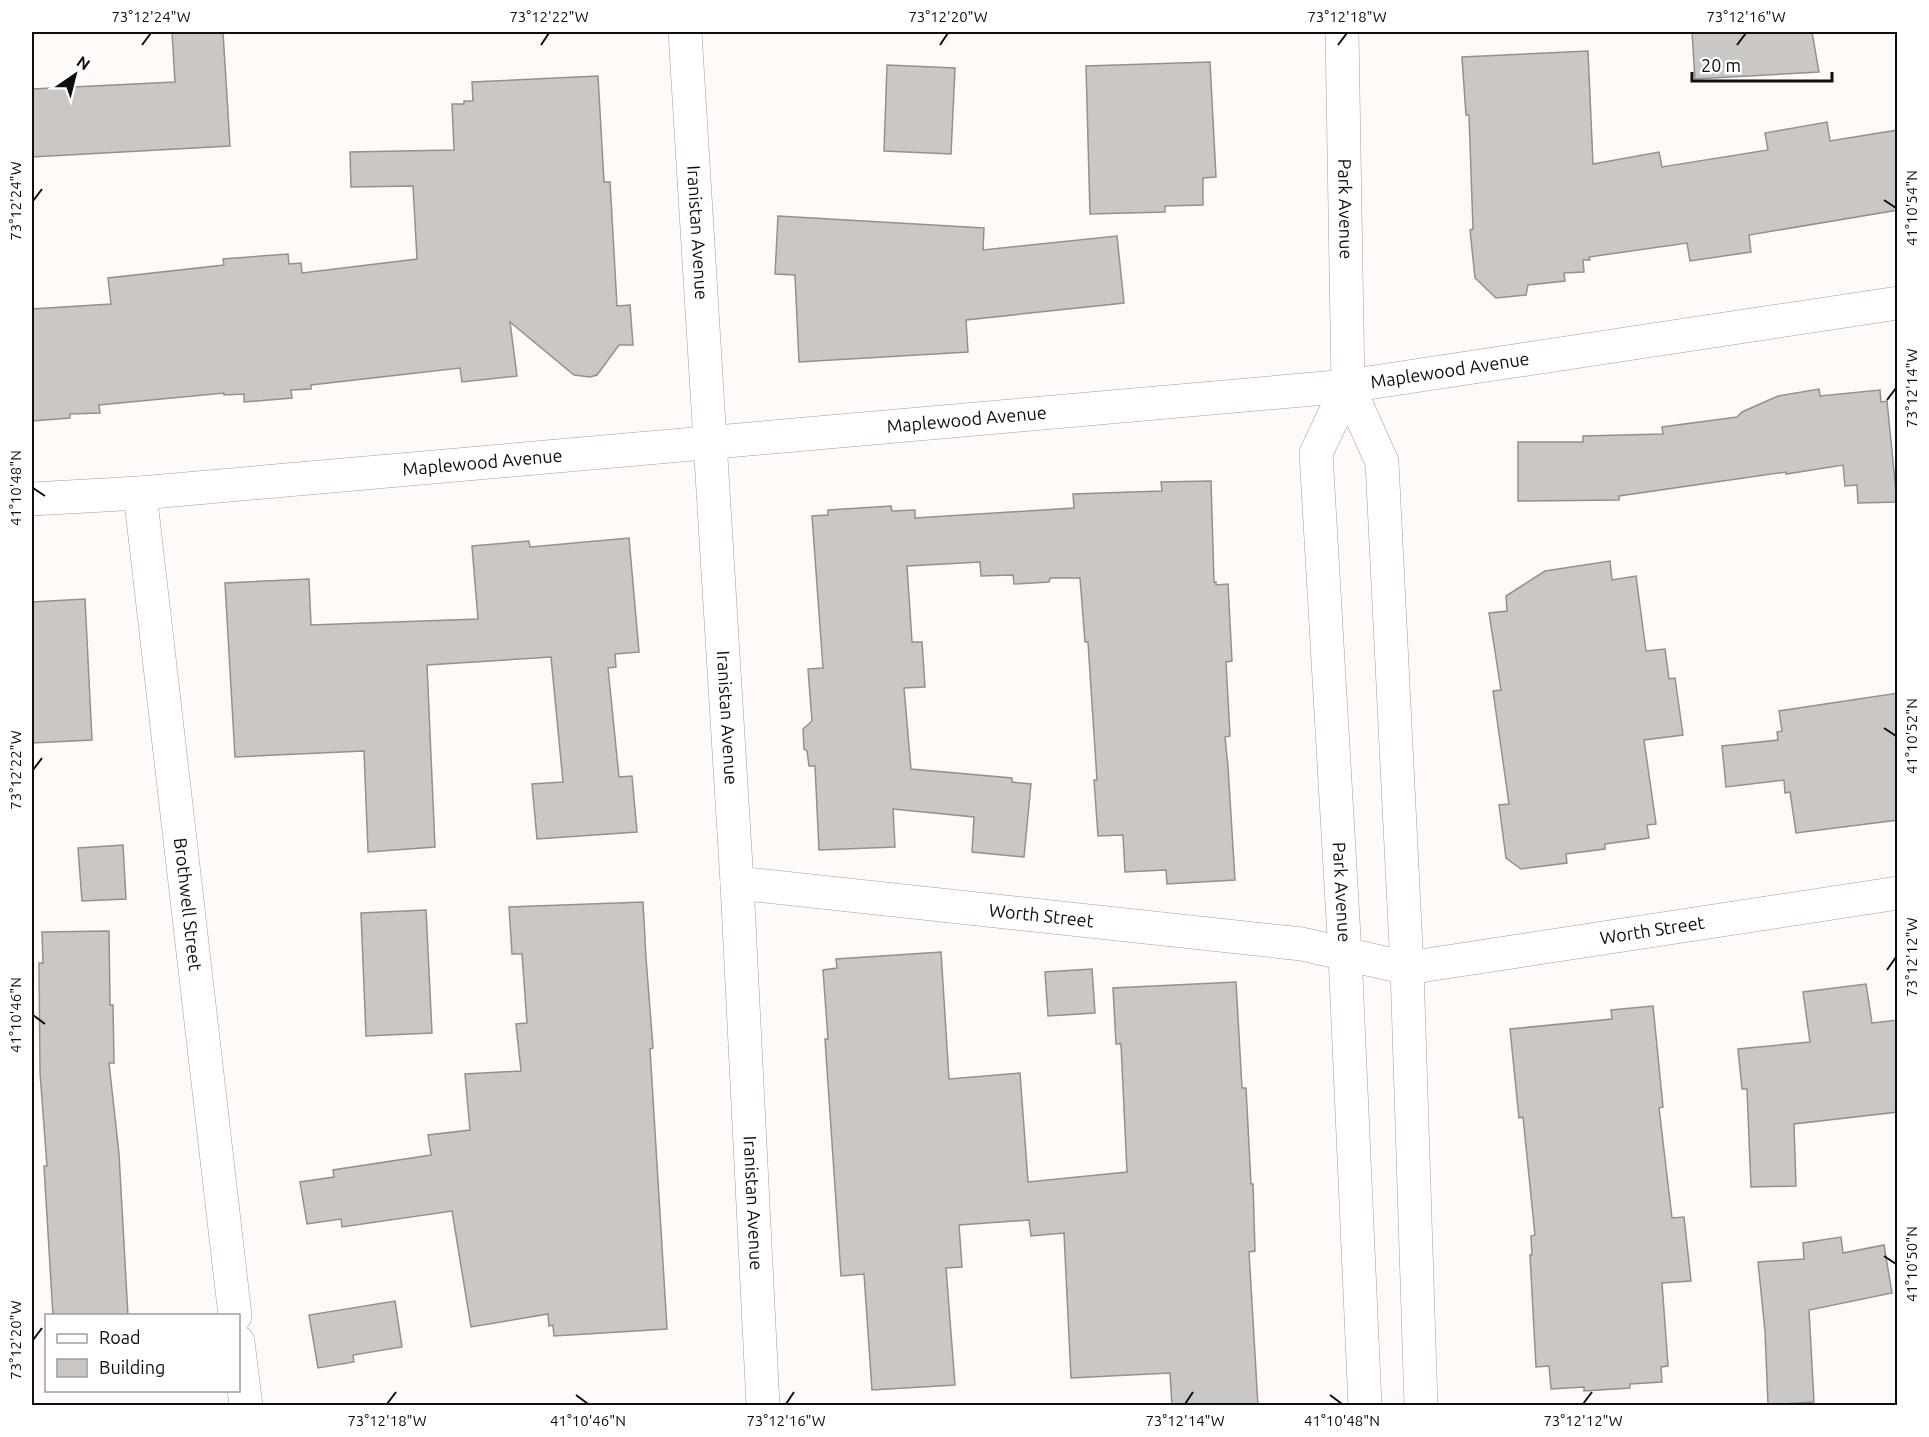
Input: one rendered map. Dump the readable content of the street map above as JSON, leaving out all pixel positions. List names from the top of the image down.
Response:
{
  "streets": {
    "street": [
      "Park Avenue",
      "Iranistan Avenue",
      "Maplewood Avenue",
      "Brothwell Street",
      "Worth Street"
    ]
  },
  "crossings": [
    ["Park Avenue", "Maplewood Avenue"],
    ["Park Avenue", "Worth Street"],
    ["Iranistan Avenue", "Maplewood Avenue"],
    ["Iranistan Avenue", "Worth Street"],
    ["Maplewood Avenue", "Brothwell Street"]
  ],
  "legend": ["Road", "Building"],
  "scale_bar": "20 m",
  "north": "top right",
  "coordinates": [
    "73°12'24\"W",
    "73°12'22\"W",
    "73°12'20\"W",
    "73°12'18\"W",
    "73°12'16\"W",
    "41°10'54\"N",
    "73°12'14\"W",
    "41°10'48\"N",
    "41°10'52\"N",
    "73°12'12\"W",
    "41°10'46\"N",
    "41°10'50\"N"
  ]
}
